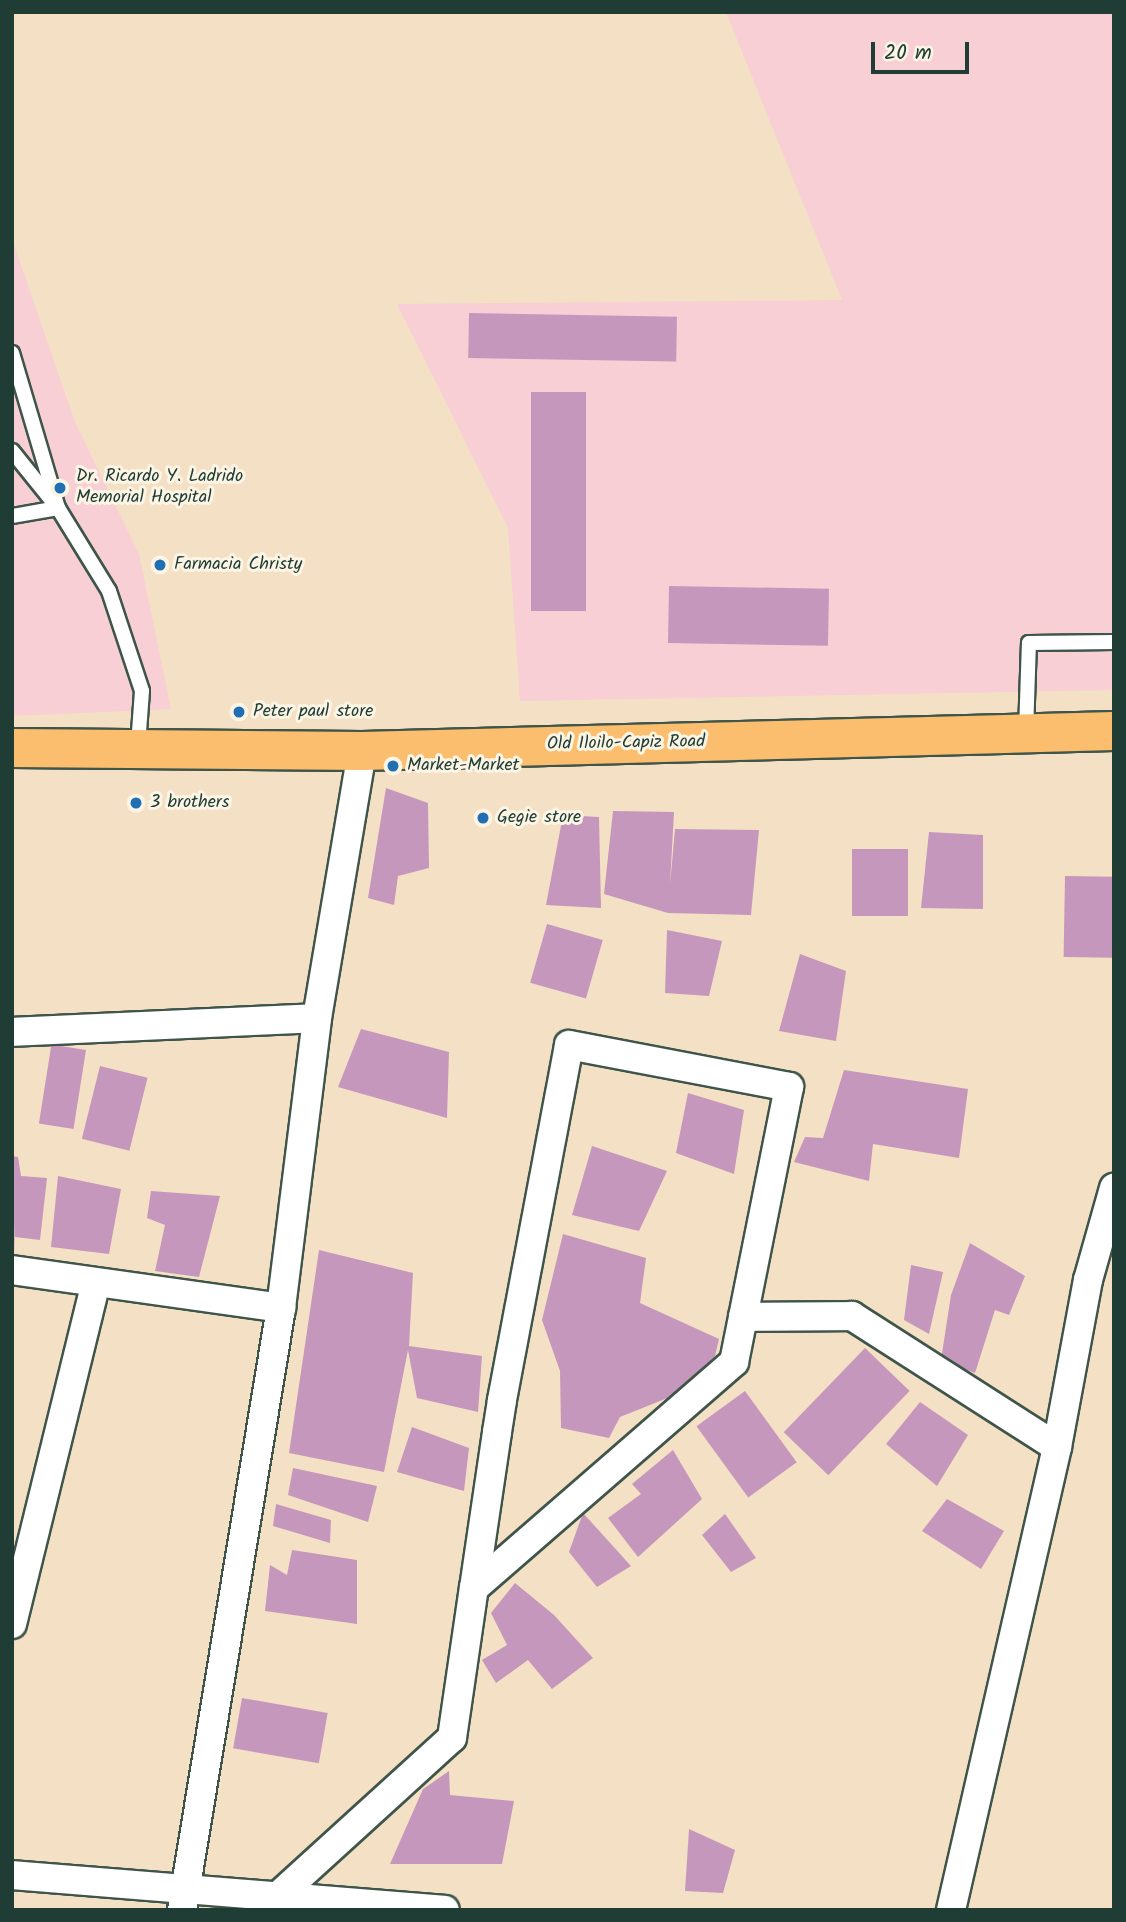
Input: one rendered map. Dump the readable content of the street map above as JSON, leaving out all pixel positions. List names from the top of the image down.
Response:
{
  "streets": {
    "main road": ["Old Iloilo-Capiz Road"]
  },
  "places": [
    "Dr. Ricardo Y. Ladrido Memorial Hospital",
    "Farmacia Christy",
    "Peter paul store",
    "Market-Market",
    "3 brothers",
    "Gegie store"
  ],
  "scale_bar": "20 m"
}
